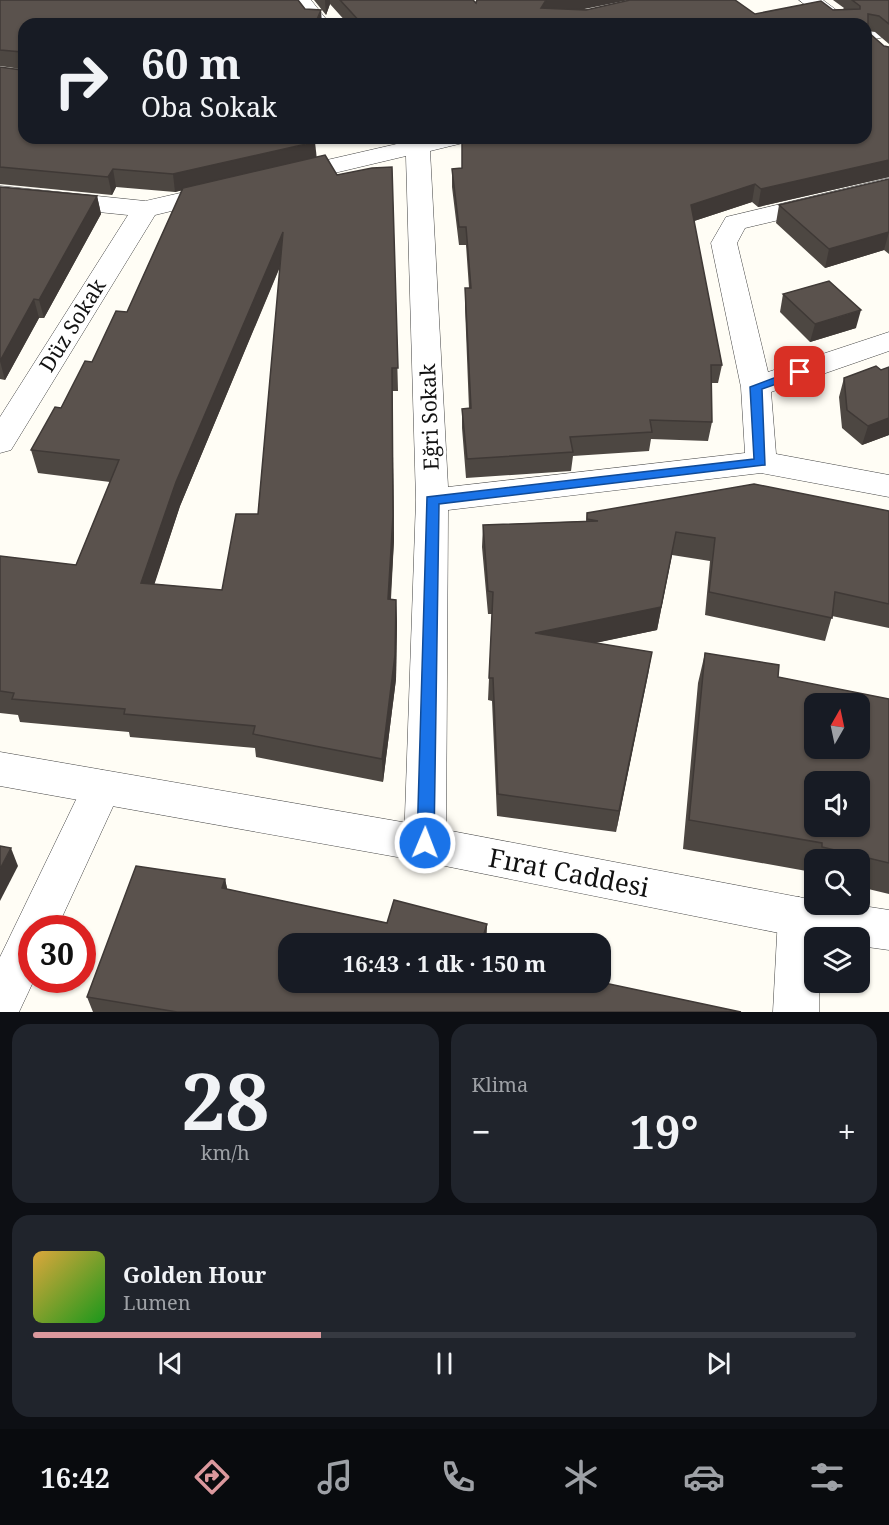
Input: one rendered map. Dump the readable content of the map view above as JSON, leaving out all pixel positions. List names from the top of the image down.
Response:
{
  "streets": {
    "street": ["Düz Sokak", "Eğri Sokak", "Fırat Caddesi"]
  },
  "crossings": [
    ["Eğri Sokak", "Fırat Caddesi"]
  ],
  "north": "top",
  "page": {
    "turn": ["60 m", "Oba Sokak"],
    "limit": "30",
    "trip": "16:43 · 1 dk · 150 m",
    "tile": [
      ["28", "km/h"],
      "Klima"
    ],
    "heat": ["−", "19°", "+"],
    "song": ["Golden Hour", "Lumen"],
    "tabs": "16:42"
  }
}
